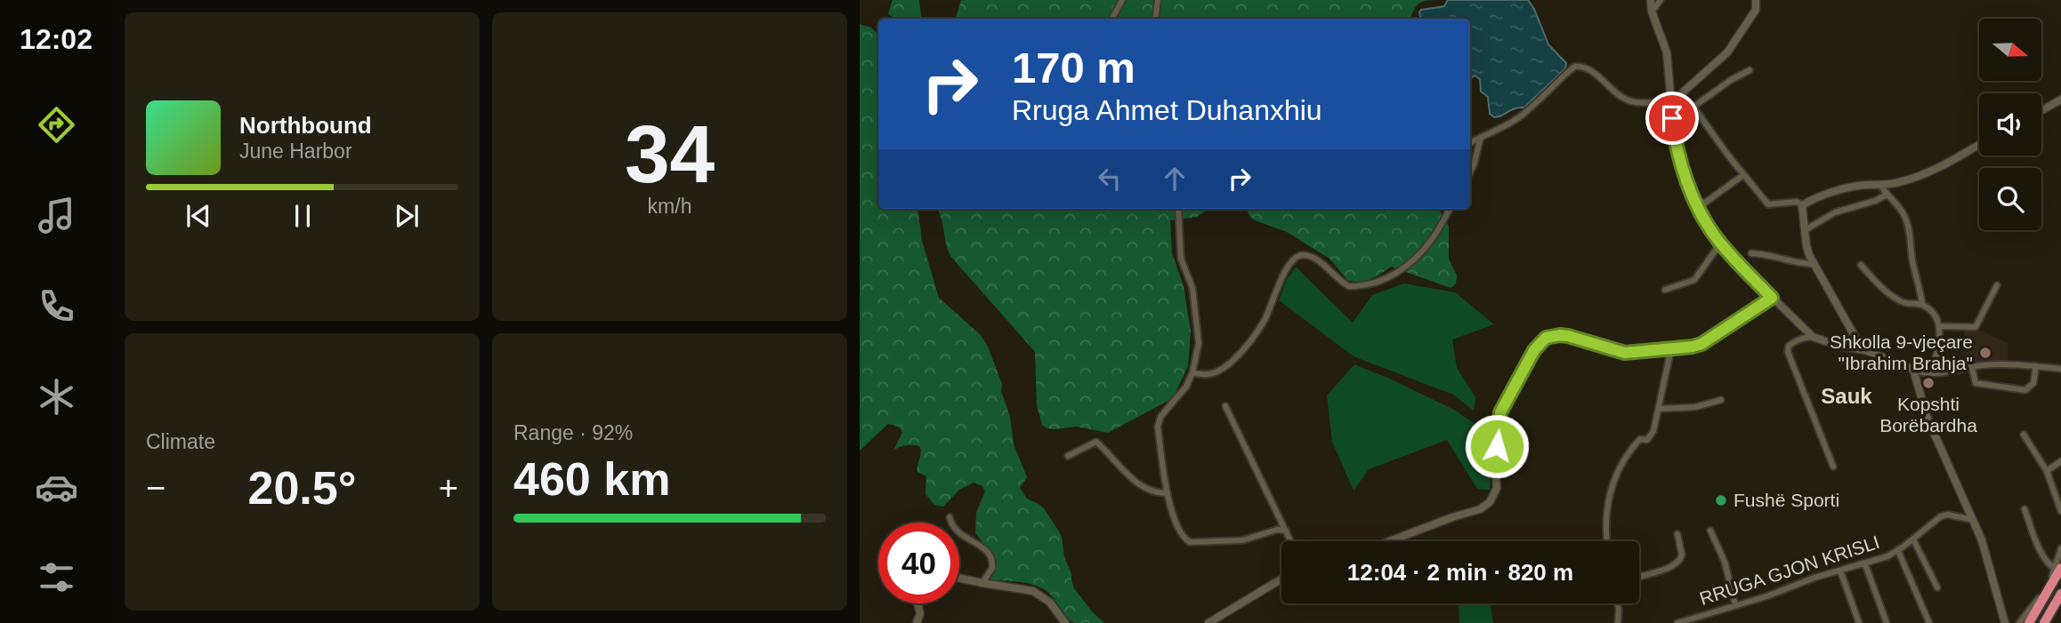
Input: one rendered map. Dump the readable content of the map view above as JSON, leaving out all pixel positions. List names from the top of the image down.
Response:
{
  "streets": {
    "street": ["RRUGA GJON KRISLI"]
  },
  "districts": ["Sauk"],
  "places": ["Shkolla 9-vjeçare \"Ibrahim Brahja\"", "Kopshti Borëbardha", "Fushë Sporti"],
  "north": "right",
  "page": {
    "tabs": "12:02",
    "tile": [
      ["34", "km/h"],
      "Climate",
      ["Range · 92%", "460 km"]
    ],
    "turn": ["170 m", "Rruga Ahmet Duhanxhiu"],
    "song": ["Northbound", "June Harbor"],
    "heat": ["−", "20.5°", "+"],
    "limit": "40",
    "trip": "12:04 · 2 min · 820 m"
  }
}
